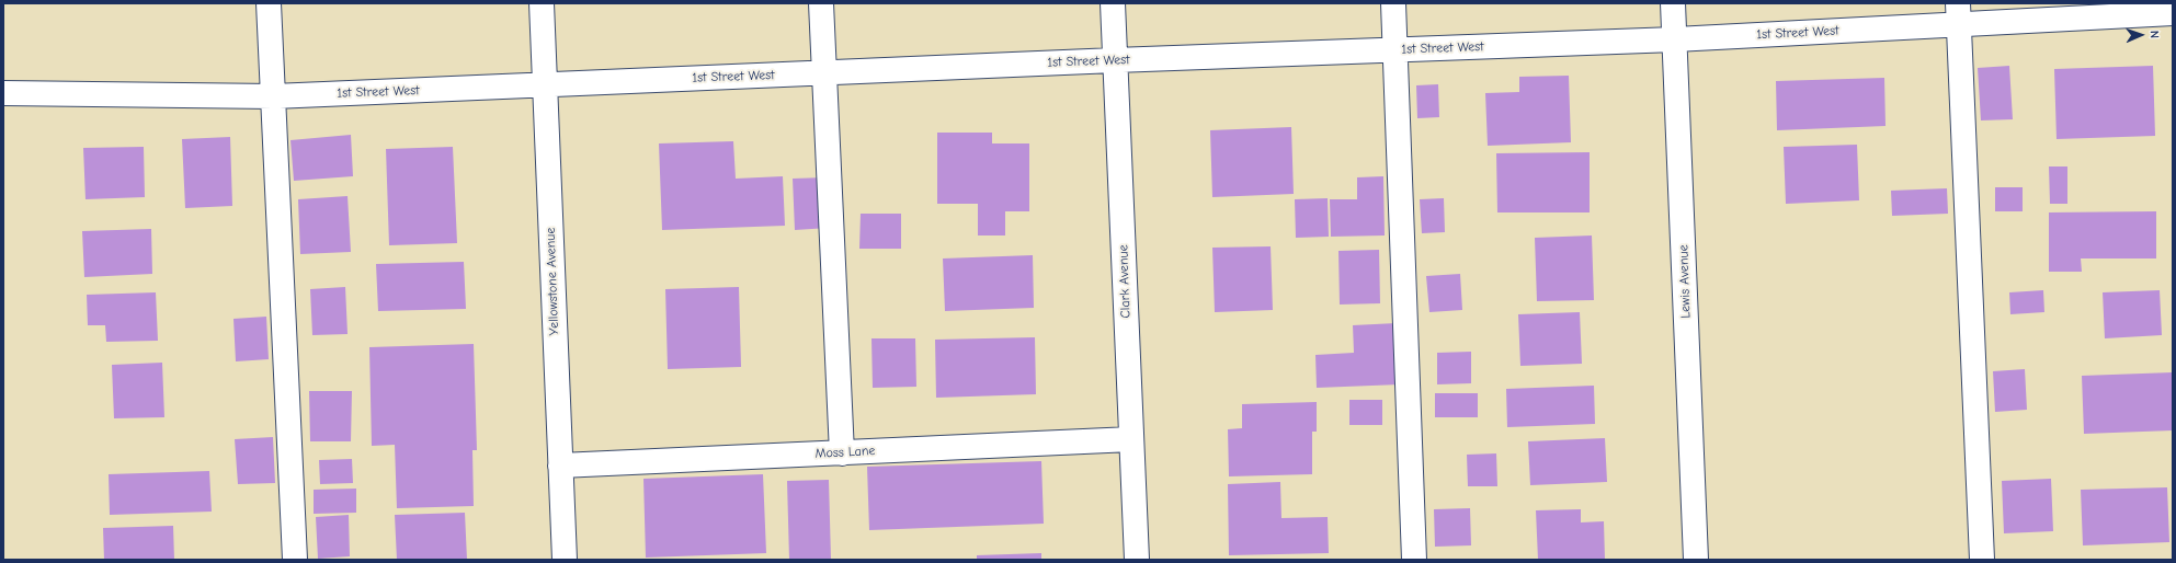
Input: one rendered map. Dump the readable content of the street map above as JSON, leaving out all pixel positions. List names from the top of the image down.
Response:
{
  "streets": {
    "street": [
      "1st Street West",
      "Yellowstone Avenue",
      "Clark Avenue",
      "Lewis Avenue",
      "Moss Lane"
    ]
  },
  "crossings": [
    ["1st Street West", "Yellowstone Avenue"],
    ["1st Street West", "Clark Avenue"],
    ["1st Street West", "Lewis Avenue"],
    ["Yellowstone Avenue", "Moss Lane"],
    ["Clark Avenue", "Moss Lane"]
  ],
  "north": "right"
}
